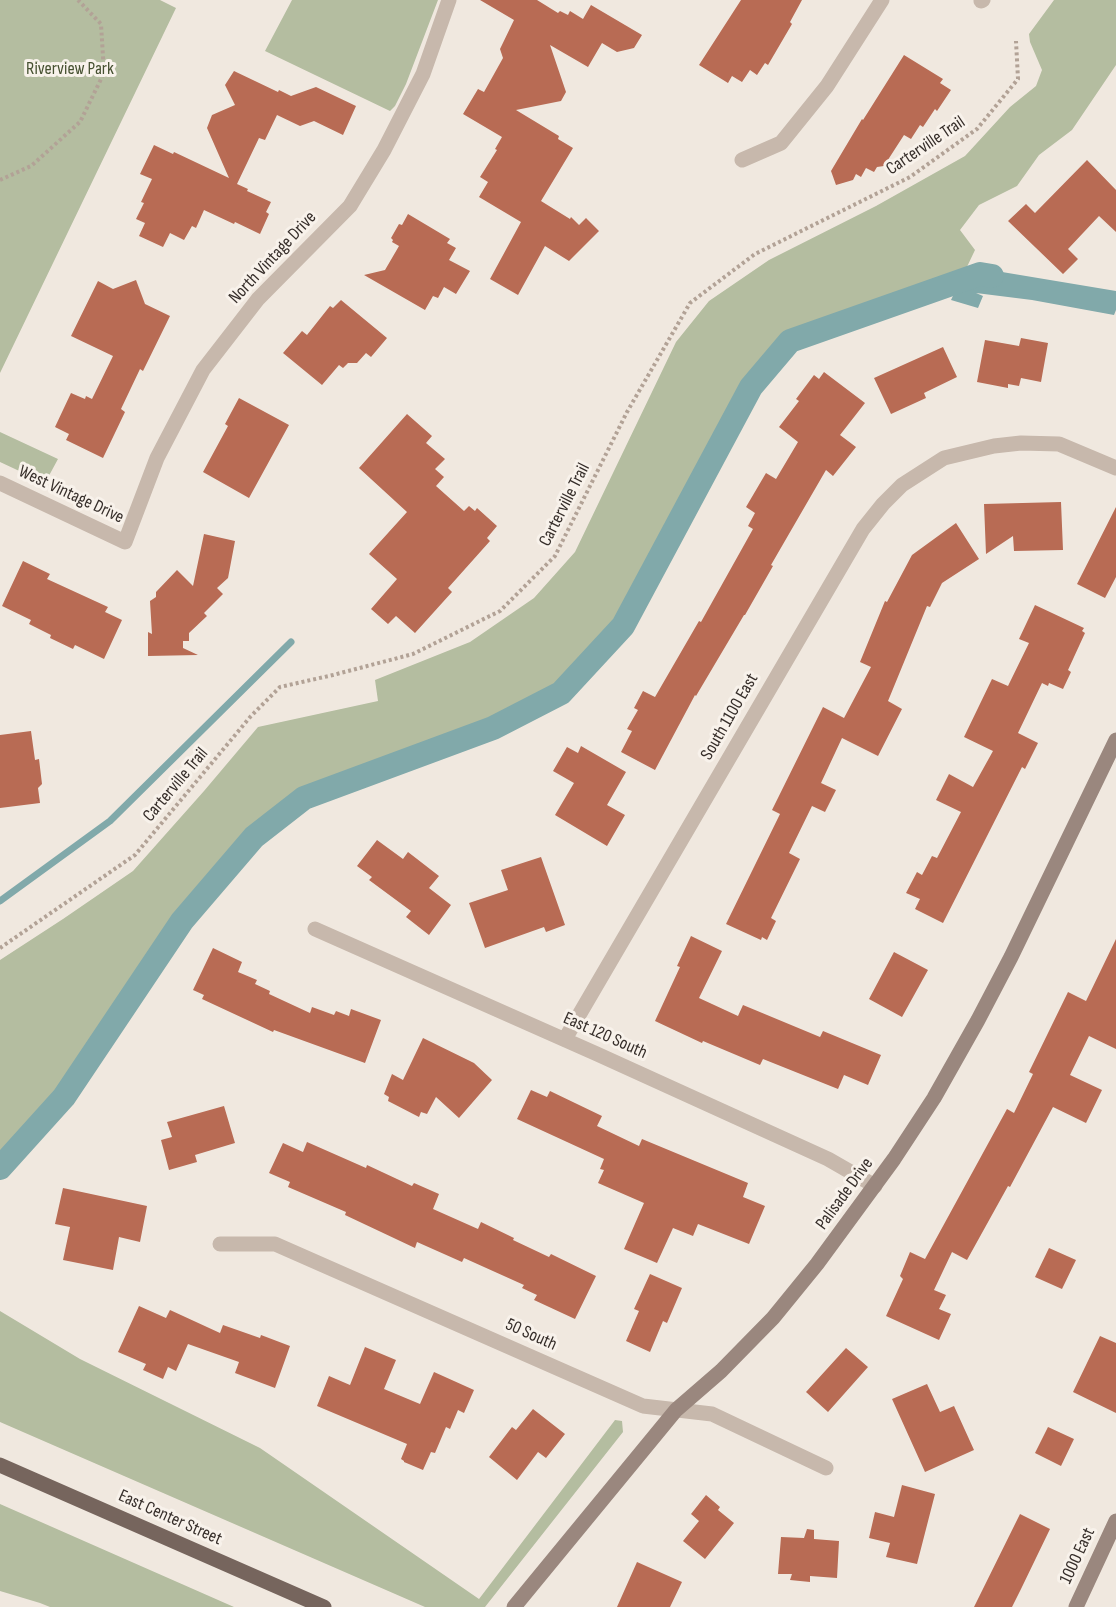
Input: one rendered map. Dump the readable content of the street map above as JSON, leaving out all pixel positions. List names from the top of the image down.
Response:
{
  "streets": {
    "main road": ["East Center Street"],
    "street": [
      "North Vintage Drive",
      "West Vintage Drive",
      "South 1100 East",
      "East 120 South",
      "Palisade Drive",
      "50 South",
      "1000 East"
    ],
    "path": ["Carterville Trail"]
  },
  "crossings": [
    ["North Vintage Drive", "West Vintage Drive"],
    ["South 1100 East", "East 120 South"],
    ["East 120 South", "Palisade Drive"],
    ["Palisade Drive", "50 South"]
  ],
  "parks": ["Riverview Park"]
}
